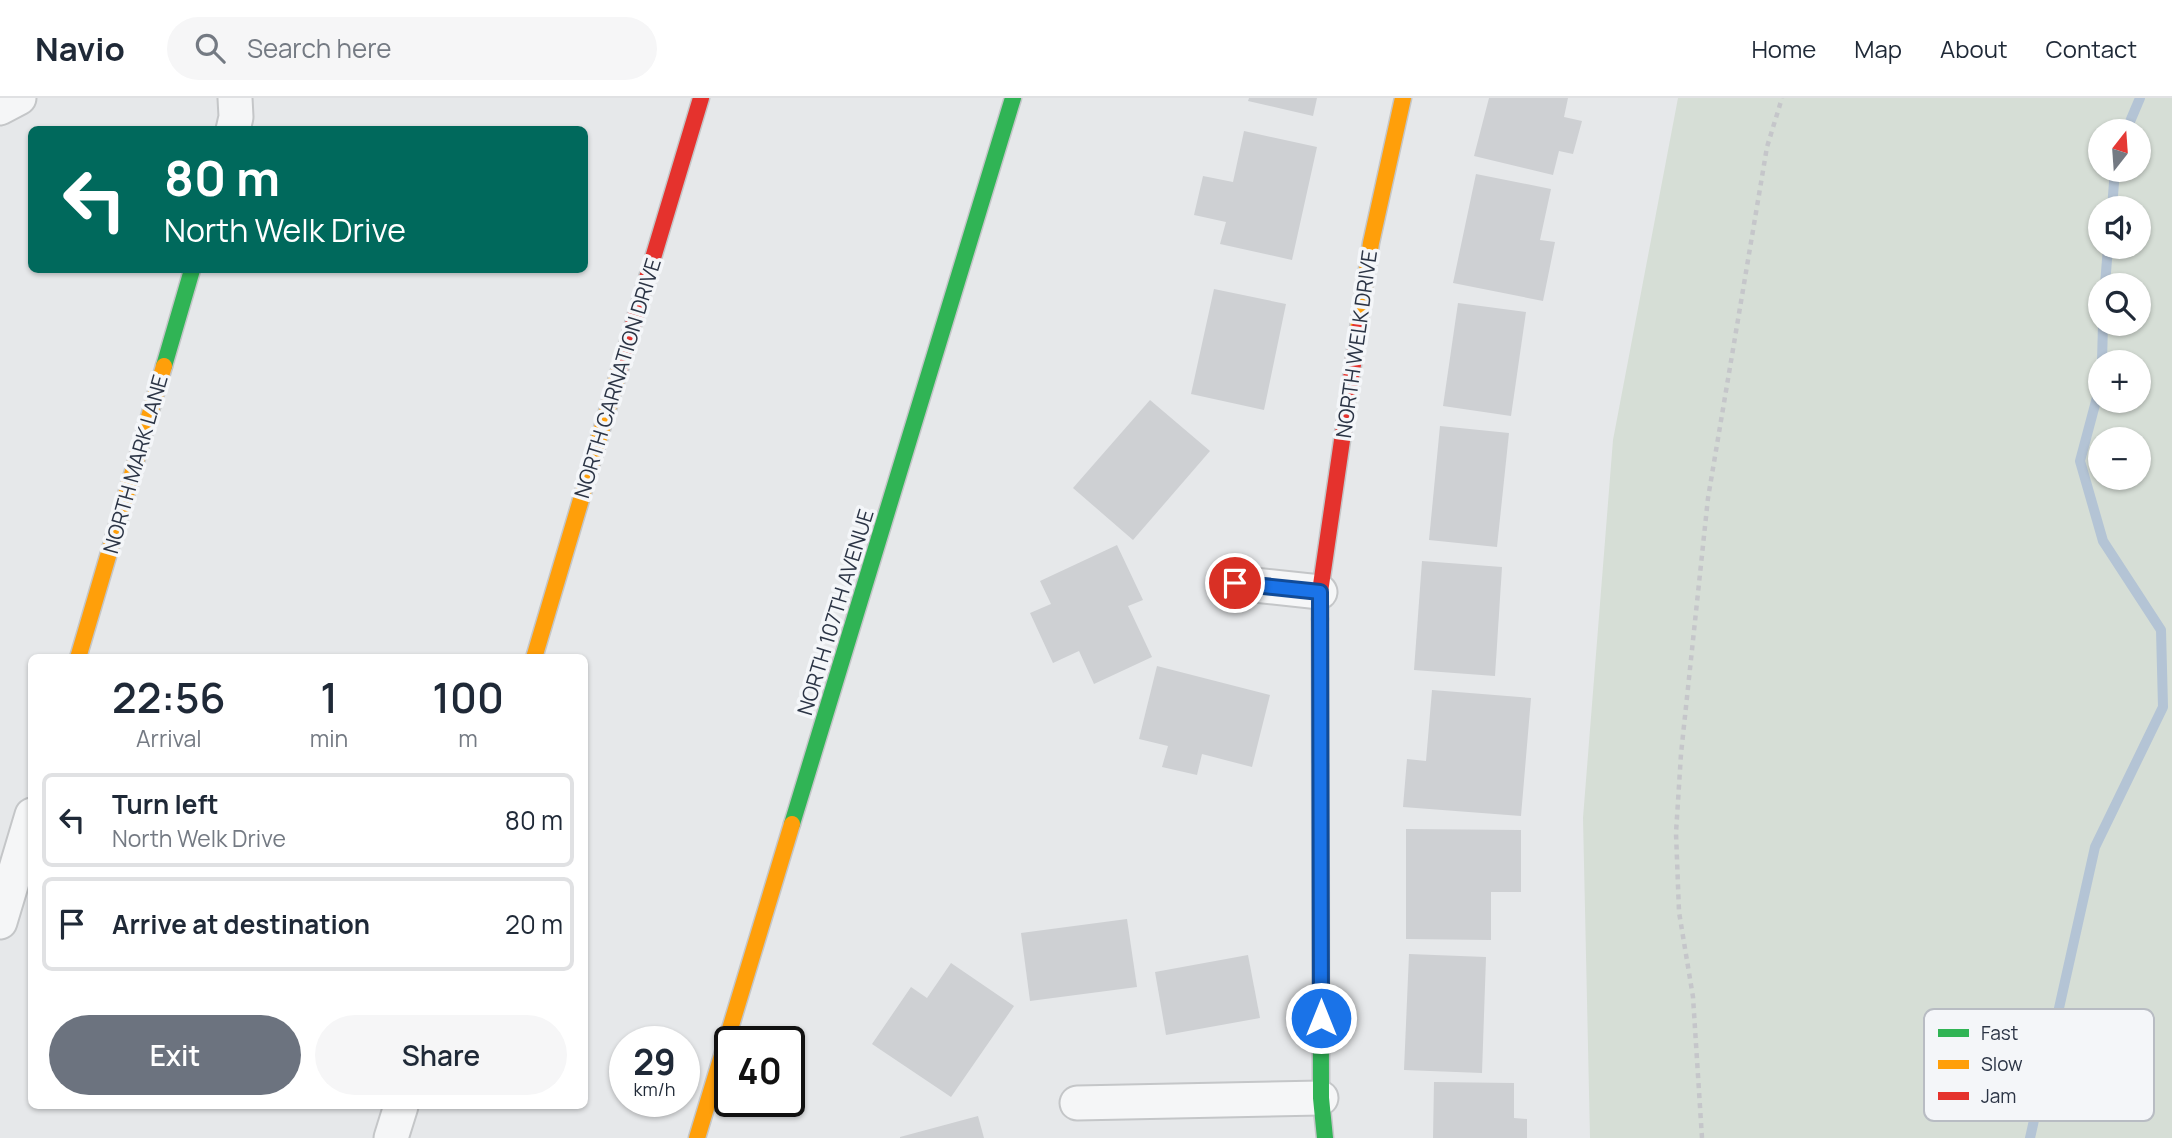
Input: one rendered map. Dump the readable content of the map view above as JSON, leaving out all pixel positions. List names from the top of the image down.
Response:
{
  "streets": {
    "street": [
      "NORTH WELK DRIVE",
      "NORTH CARNATION DRIVE",
      "NORTH MARK LANE",
      "NORTH 107TH AVENUE"
    ]
  },
  "legend": ["Fast", "Slow", "Jam"],
  "north": "top",
  "page": {
    "header": "Navio",
    "search": "Search here",
    "nav": [
      "Home",
      "Map",
      "About",
      "Contact"
    ],
    "map_buttons": ["+", "−"],
    "turn": ["80 m", "North Welk Drive"],
    "eta": [
      "22:56",
      "Arrival",
      "1",
      "min",
      "100",
      "m"
    ],
    "list": [
      {
        "name": "Turn left",
        "note": "North Welk Drive",
        "value": "80 m"
      },
      {
        "name": "Arrive at destination",
        "value": "20 m"
      }
    ],
    "buttons": ["Exit", "Share"],
    "speed": "29 km/h",
    "limit": "40"
  }
}
